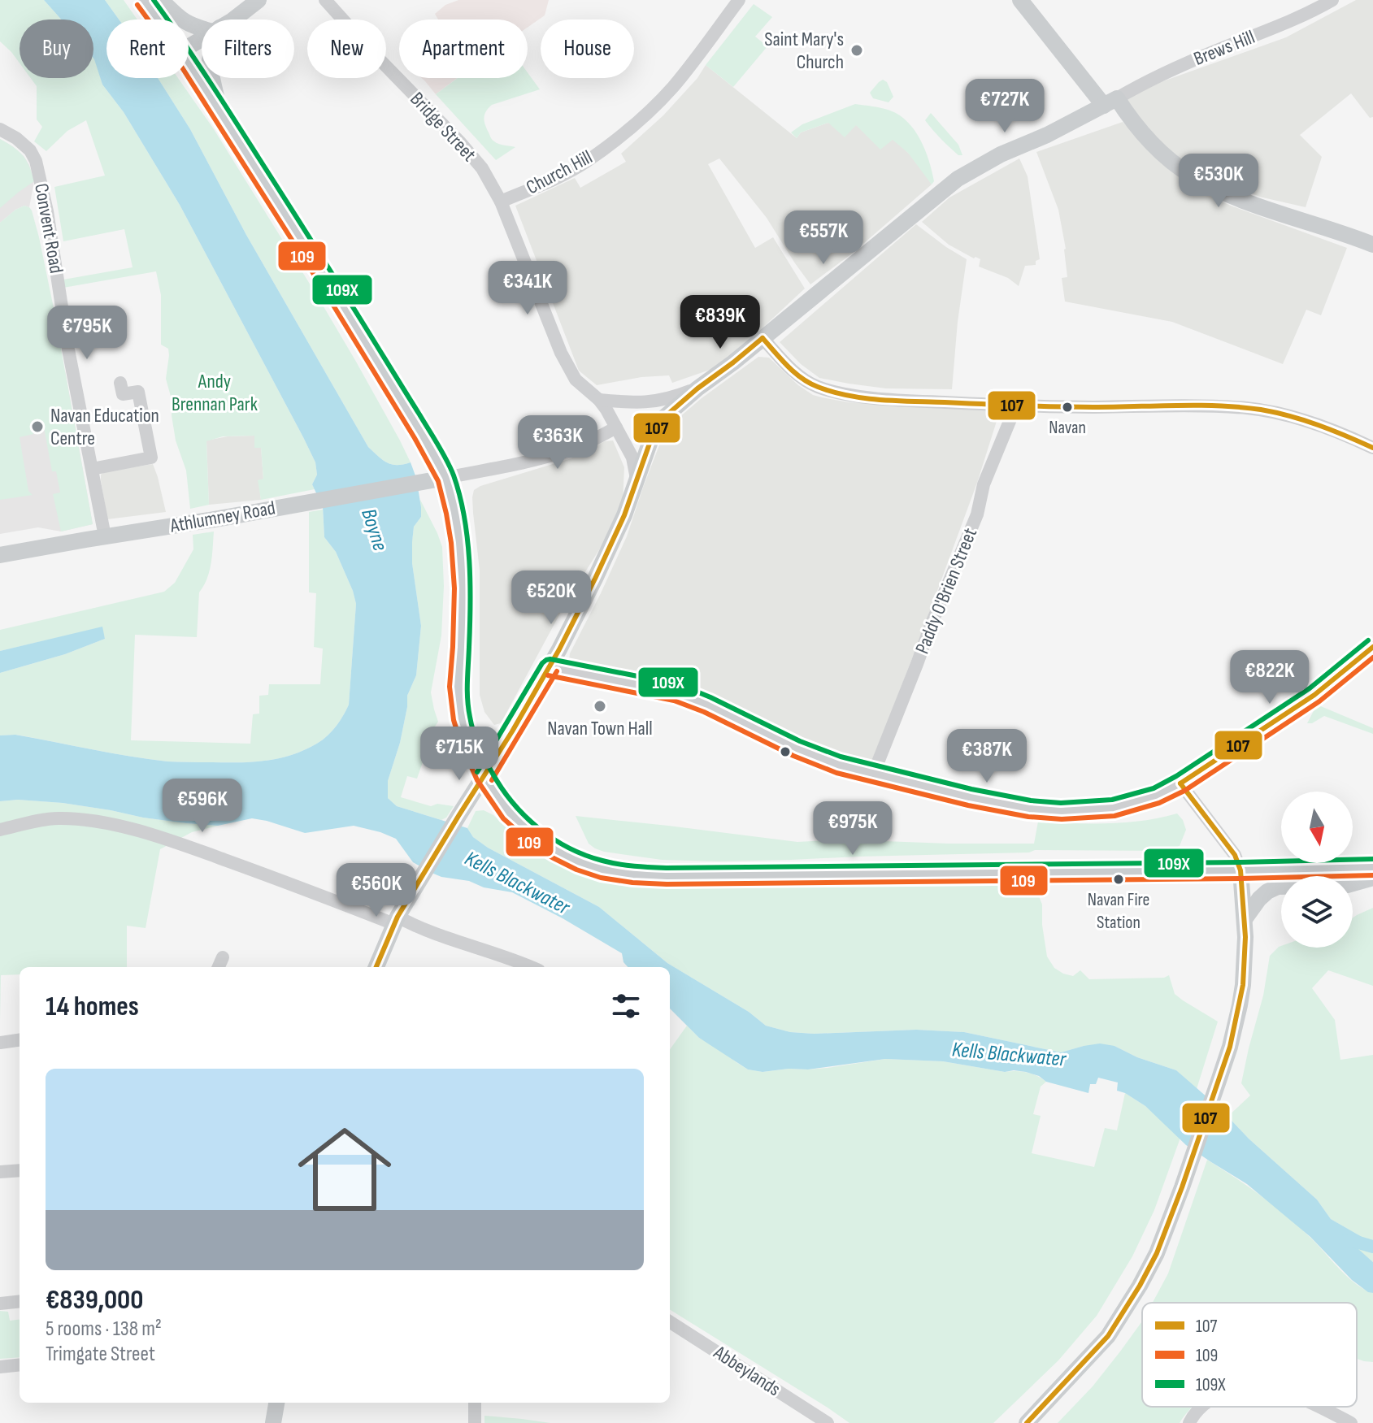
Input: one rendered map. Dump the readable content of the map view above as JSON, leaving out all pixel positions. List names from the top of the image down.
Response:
{
  "streets": {
    "main road": ["Athlumney Road"],
    "street": [
      "Brews Hill",
      "Bridge Street",
      "Church Hill",
      "Convent Road",
      "Paddy O'Brien Street",
      "Abbeylands"
    ]
  },
  "crossings": [
    ["Bridge Street", "Church Hill"],
    ["Convent Road", "Athlumney Road"]
  ],
  "water": ["Boyne", "Kells Blackwater"],
  "parks": ["Andy Brennan Park"],
  "places": [
    "Saint Mary's Church",
    "Navan",
    "Navan Education Centre",
    "Navan Town Hall",
    "Navan Fire Station"
  ],
  "lines": ["transit line 109X", "transit line 109", "transit line 107"],
  "legend": ["107", "109", "109X"],
  "north": "bottom",
  "page": {
    "chip": [
      "Buy",
      "Rent",
      "Filters",
      "New",
      "Apartment",
      "House"
    ],
    "price": [
      "€727K",
      "€530K",
      "€557K",
      "€341K",
      "€839K",
      "€795K",
      "€363K",
      "€520K",
      "€822K",
      "€715K",
      "€387K",
      "€596K",
      "€975K",
      "€560K"
    ],
    "heading": "14 homes",
    "list": [
      {
        "name": "€839,000",
        "note": "5 rooms · 138 m² · Trimgate Street"
      }
    ]
  }
}
